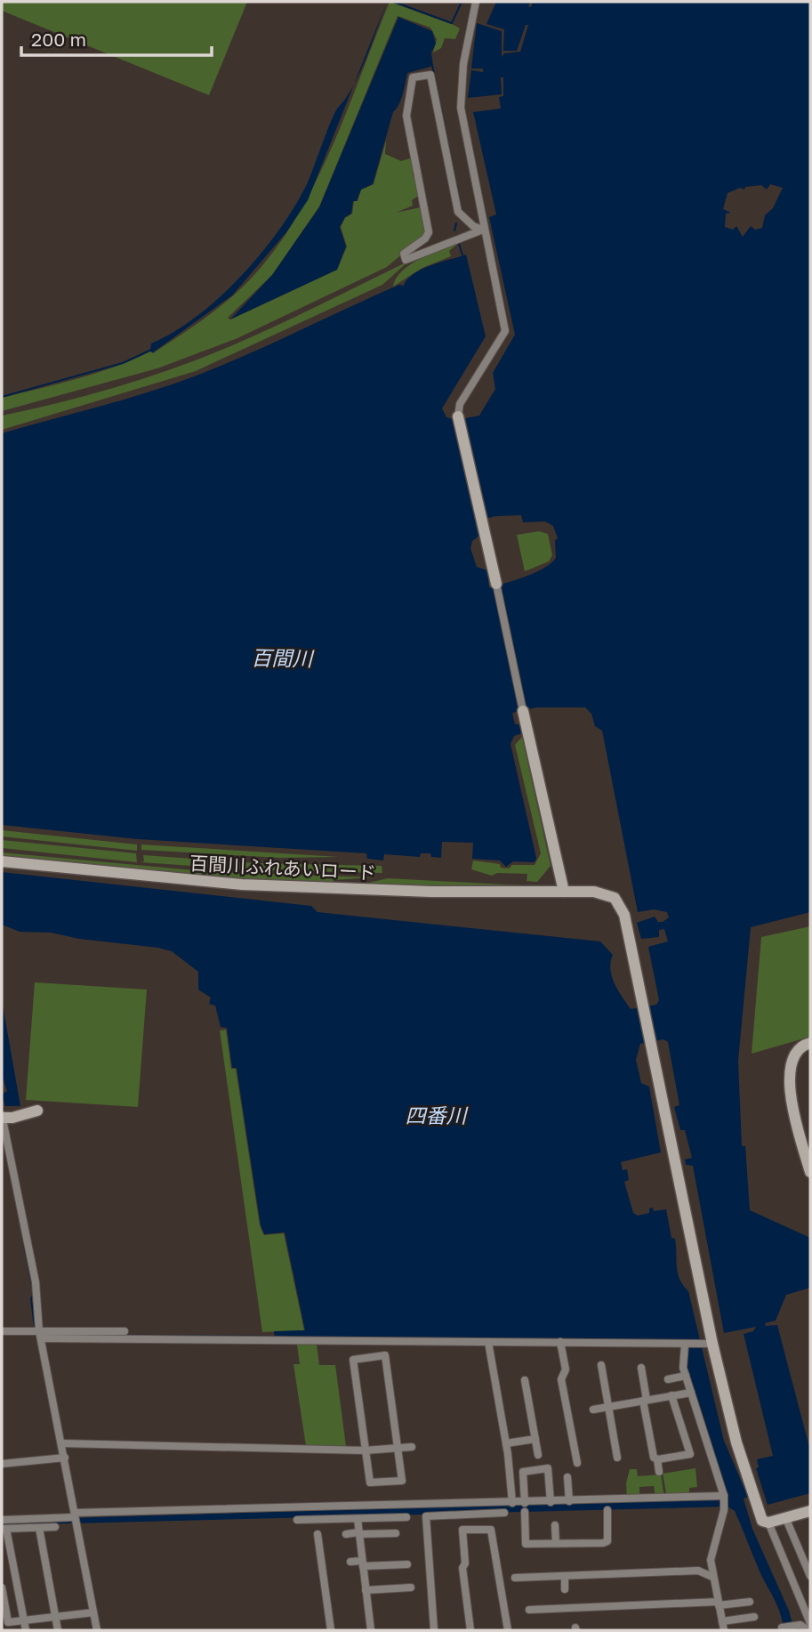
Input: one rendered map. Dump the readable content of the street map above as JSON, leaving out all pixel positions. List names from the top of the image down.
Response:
{
  "streets": {
    "street": ["百間川ふれあいロード"]
  },
  "water": ["百間川", "四番川"],
  "scale_bar": "200 m"
}
